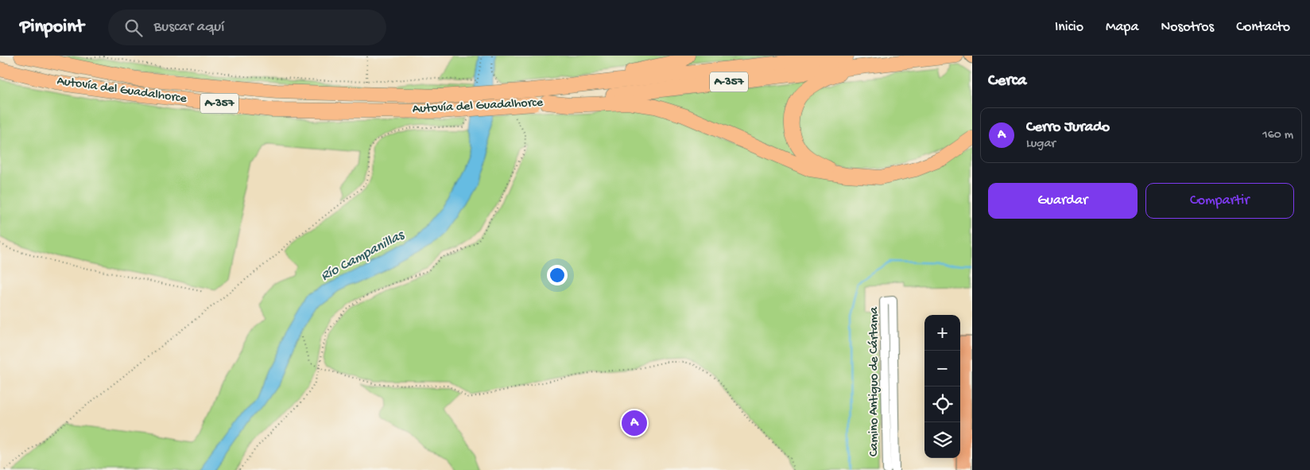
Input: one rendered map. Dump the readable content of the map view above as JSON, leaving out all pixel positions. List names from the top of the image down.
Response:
{
  "streets": {
    "highway": ["A-357", "Autovía del Guadalhorce"],
    "street": ["Camino Antiguo de Cártama"]
  },
  "water": ["Río Campanillas"],
  "page": {
    "header": "Pinpoint",
    "search": "Buscar aquí",
    "nav": [
      "Inicio",
      "Mapa",
      "Nosotros",
      "Contacto"
    ],
    "heading": "Cerca",
    "list": [
      {
        "mark": "A",
        "name": "Cerro Jurado",
        "note": "Lugar",
        "value": "160 m"
      }
    ],
    "buttons": ["Guardar", "Compartir"],
    "map_buttons": ["+", "−"],
    "pins": "A"
  }
}
